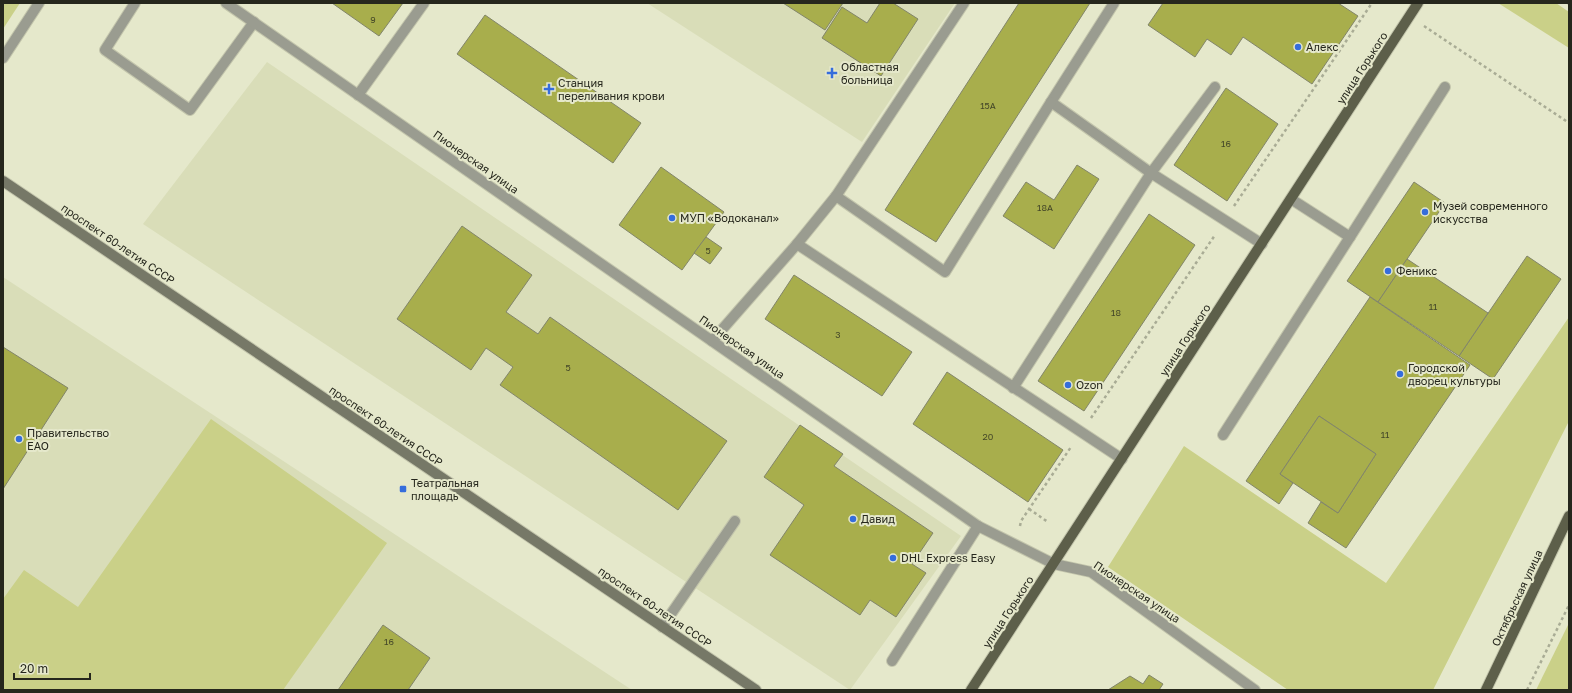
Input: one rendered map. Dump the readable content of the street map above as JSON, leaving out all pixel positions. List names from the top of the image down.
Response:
{
  "streets": {
    "main road": ["улица Горького", "проспект 60-летия СССР", "Октябрьская улица"],
    "street": ["Пионерская улица"]
  },
  "crossings": [
    ["улица Горького", "Пионерская улица"]
  ],
  "places": {
    "other": [
      "Алекс",
      "Музей современного искусства",
      "МУП «Водоканал»",
      "Феникс",
      "Городской дворец культуры",
      "Ozon",
      "Правительство ЕАО",
      "Давид",
      "DHL Express Easy"
    ],
    "health": ["Областная больница", "Станция переливания крови"],
    "transit": ["Театральная площадь"]
  },
  "house_numbers": [
    "9",
    "15А",
    "16",
    "18А",
    "5",
    "11",
    "18",
    "3",
    "5",
    "11",
    "20",
    "16"
  ],
  "scale_bar": "20 m"
}
